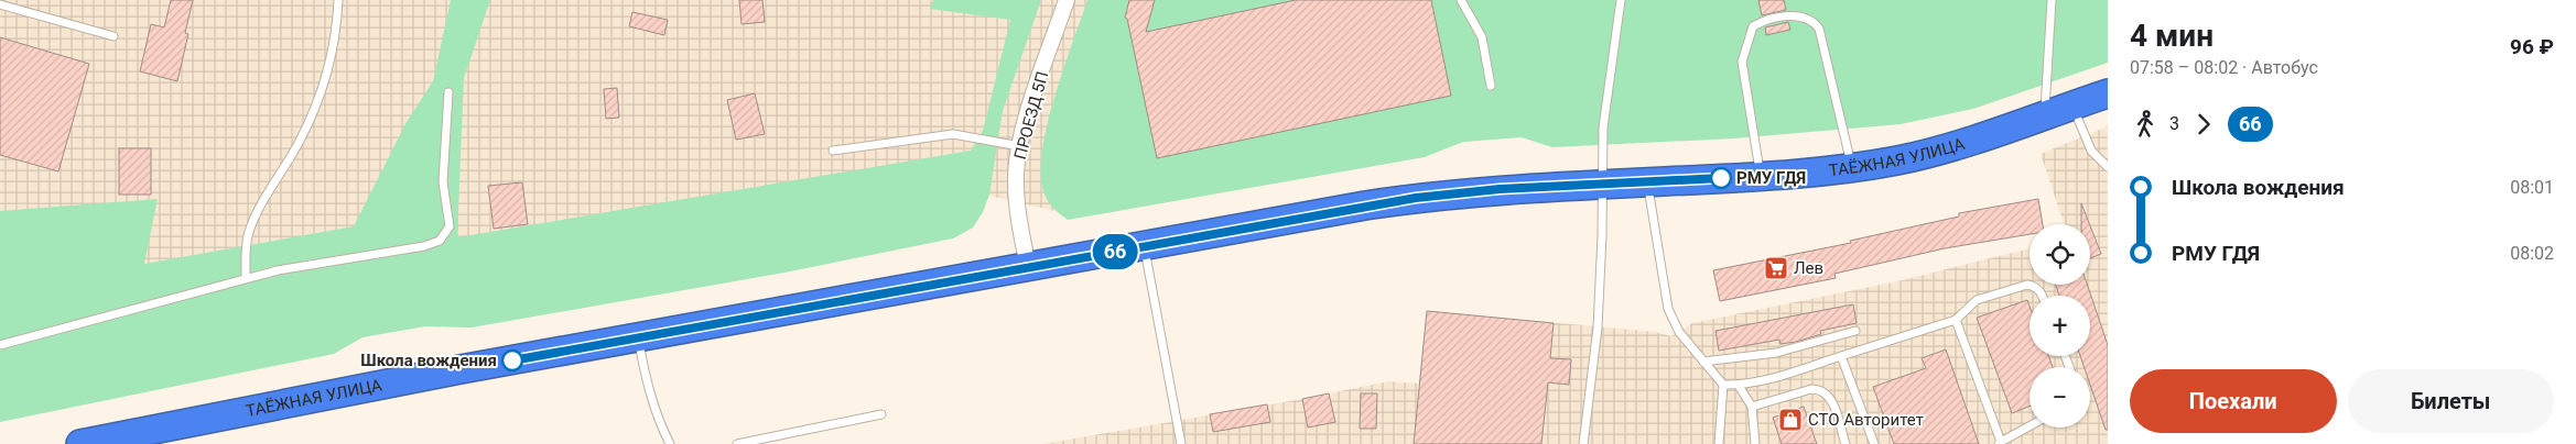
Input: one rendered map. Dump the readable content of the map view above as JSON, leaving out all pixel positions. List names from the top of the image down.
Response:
{
  "streets": {
    "highway": ["ТАЁЖНАЯ УЛИЦА"],
    "street": ["ПРОЕЗД 5П"]
  },
  "crossings": [
    ["ПРОЕЗД 5П", "ТАЁЖНАЯ УЛИЦА"]
  ],
  "places": {
    "other": ["РМУ ГДЯ", "Школа вождения"],
    "supermarket": ["Лев"],
    "shop": ["СТО Авторитет"]
  },
  "lines": ["bus line 66"],
  "page": {
    "on_map": "66",
    "heading": ["4 мин", "07:58 – 08:02 · Автобус", "96 ₽"],
    "legs": ["3", "66"],
    "list": [
      {
        "name": "Школа вождения",
        "value": "08:01"
      },
      {
        "name": "РМУ ГДЯ",
        "value": "08:02"
      }
    ],
    "map_buttons": ["+", "−"],
    "buttons": ["Поехали", "Билеты"]
  }
}
